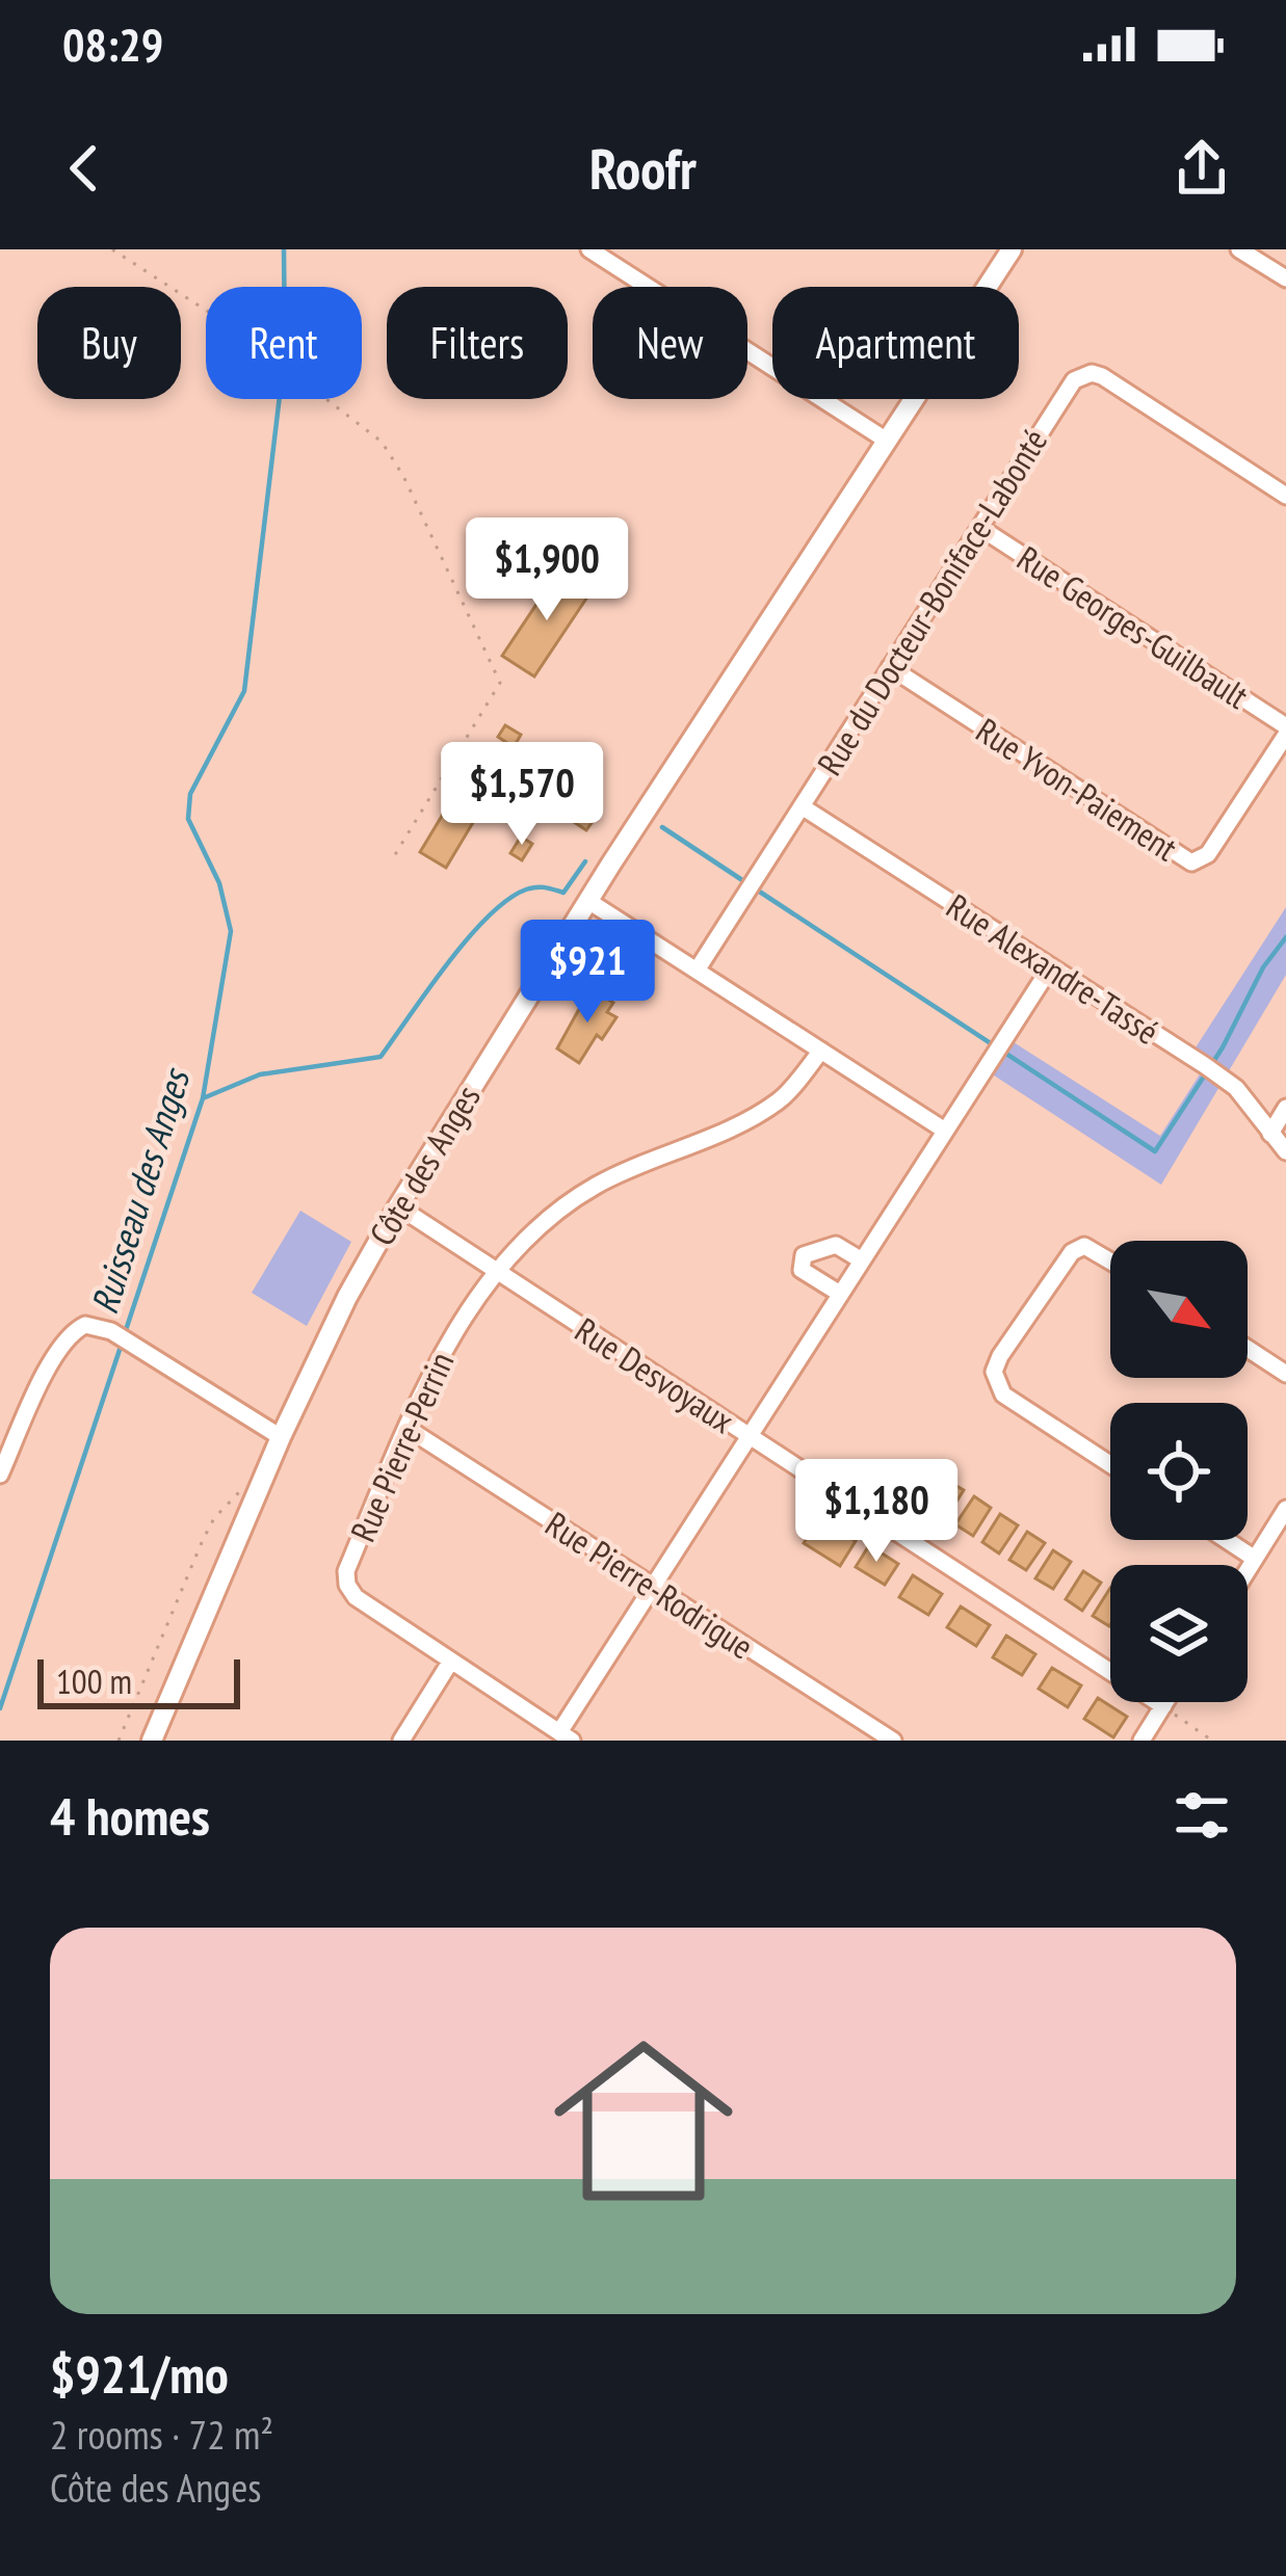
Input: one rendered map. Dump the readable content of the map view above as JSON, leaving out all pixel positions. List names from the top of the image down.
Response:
{
  "streets": {
    "street": [
      "Rue du Docteur-Boniface-Labonté",
      "Rue Georges-Guilbault",
      "Rue Yvon-Paiement",
      "Rue Alexandre-Tassé",
      "Côte des Anges",
      "Rue Desvoyaux",
      "Rue Pierre-Perrin",
      "Rue Pierre-Rodrigue"
    ]
  },
  "crossings": [
    ["Rue du Docteur-Boniface-Labonté", "Rue Georges-Guilbault"],
    ["Rue du Docteur-Boniface-Labonté", "Rue Yvon-Paiement"],
    ["Rue du Docteur-Boniface-Labonté", "Rue Alexandre-Tassé"],
    ["Rue Georges-Guilbault", "Rue Yvon-Paiement"],
    ["Côte des Anges", "Rue Desvoyaux"],
    ["Rue Desvoyaux", "Rue Pierre-Perrin"],
    ["Rue Pierre-Perrin", "Rue Pierre-Rodrigue"]
  ],
  "water": ["Ruisseau des Anges"],
  "scale_bar": "100 m",
  "north": "bottom right",
  "page": {
    "status": "08:29",
    "header": "Roofr",
    "chip": [
      "Buy",
      "Rent",
      "Filters",
      "New",
      "Apartment"
    ],
    "price": [
      "$1,900",
      "$1,570",
      "$921",
      "$1,180"
    ],
    "scale": "100 m",
    "heading": "4 homes",
    "list": [
      {
        "name": "$921/mo",
        "note": "2 rooms · 72 m² · Côte des Anges"
      }
    ]
  }
}
